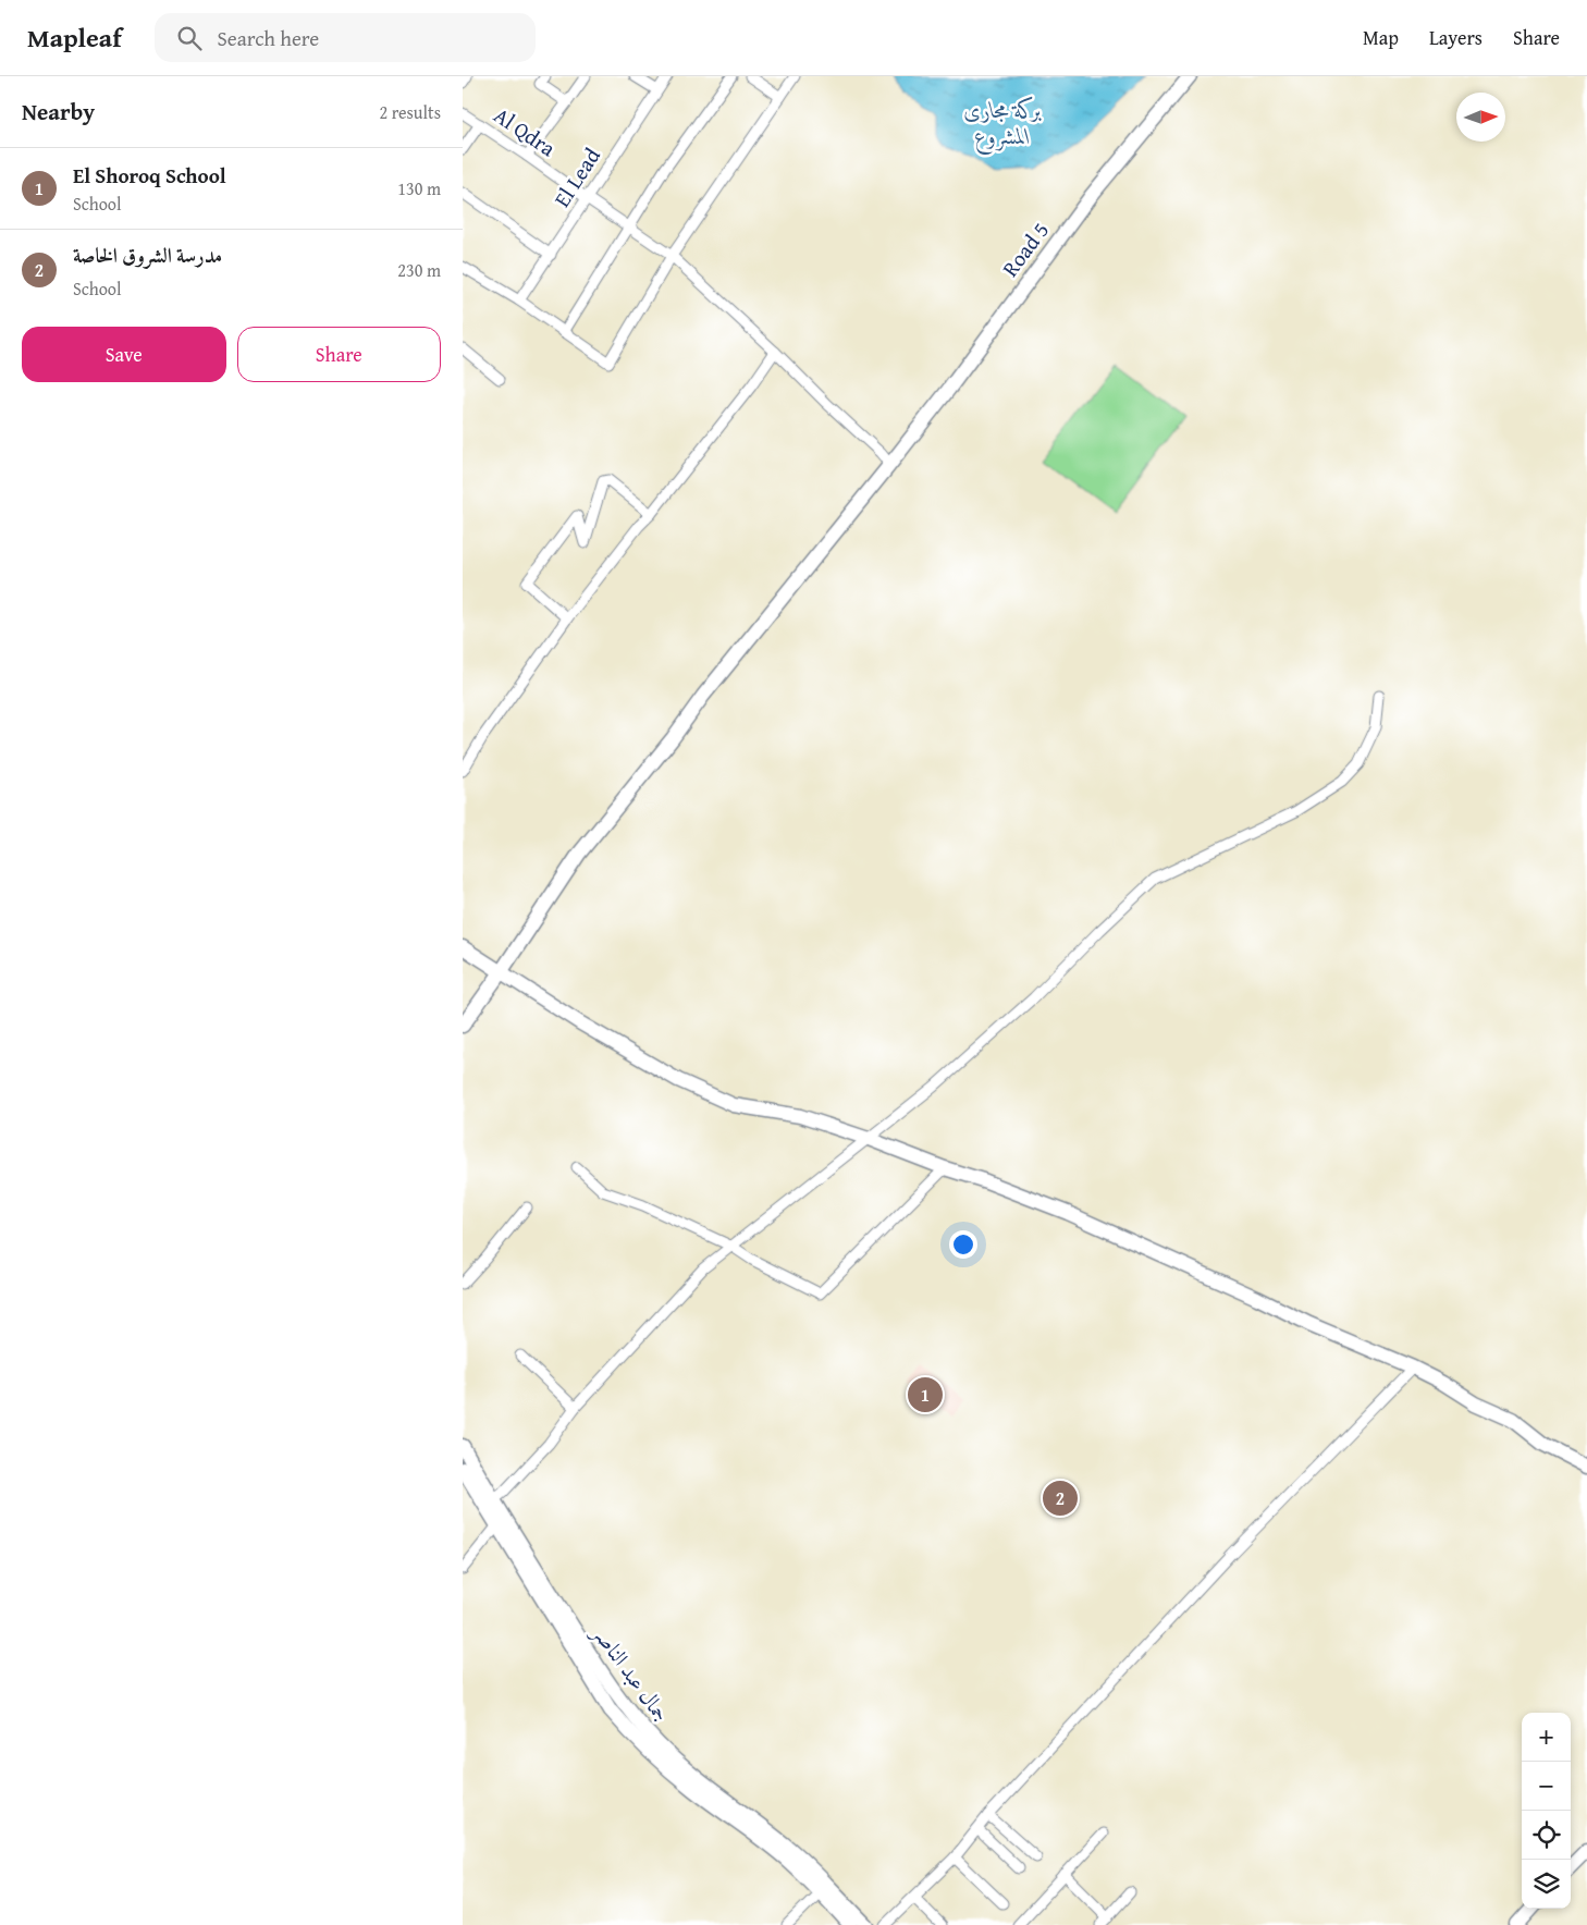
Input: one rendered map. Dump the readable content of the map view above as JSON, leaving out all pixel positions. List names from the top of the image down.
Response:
{
  "streets": {
    "main road": ["Road 5", "جمال عبد الناصر"],
    "street": ["Al Qdra", "El Lead"]
  },
  "crossings": [
    ["Al Qdra", "El Lead"],
    ["Al Qdra", "Road 5"]
  ],
  "water": ["بركة مجارى المشروع"],
  "north": "right",
  "page": {
    "header": "Mapleaf",
    "search": "Search here",
    "nav": ["Map", "Layers", "Share"],
    "heading": ["Nearby", "2 results"],
    "list": [
      {
        "mark": "1",
        "name": "El Shoroq School",
        "note": "School",
        "value": "130 m"
      },
      {
        "mark": "2",
        "name": "مدرسة الشروق الخاصة",
        "note": "School",
        "value": "230 m"
      }
    ],
    "buttons": ["Save", "Share"],
    "pins": ["1", "2"],
    "map_buttons": ["+", "−"]
  }
}
